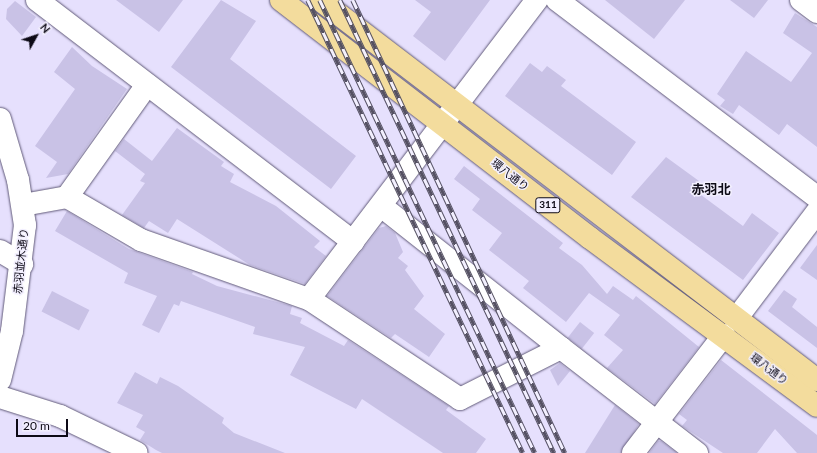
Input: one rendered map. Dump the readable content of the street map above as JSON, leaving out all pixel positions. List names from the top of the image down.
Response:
{
  "streets": {
    "main road": ["環八通り", "311"],
    "street": ["赤羽並木通り"]
  },
  "districts": ["赤羽北"],
  "scale_bar": "20 m",
  "north": "top right"
}
